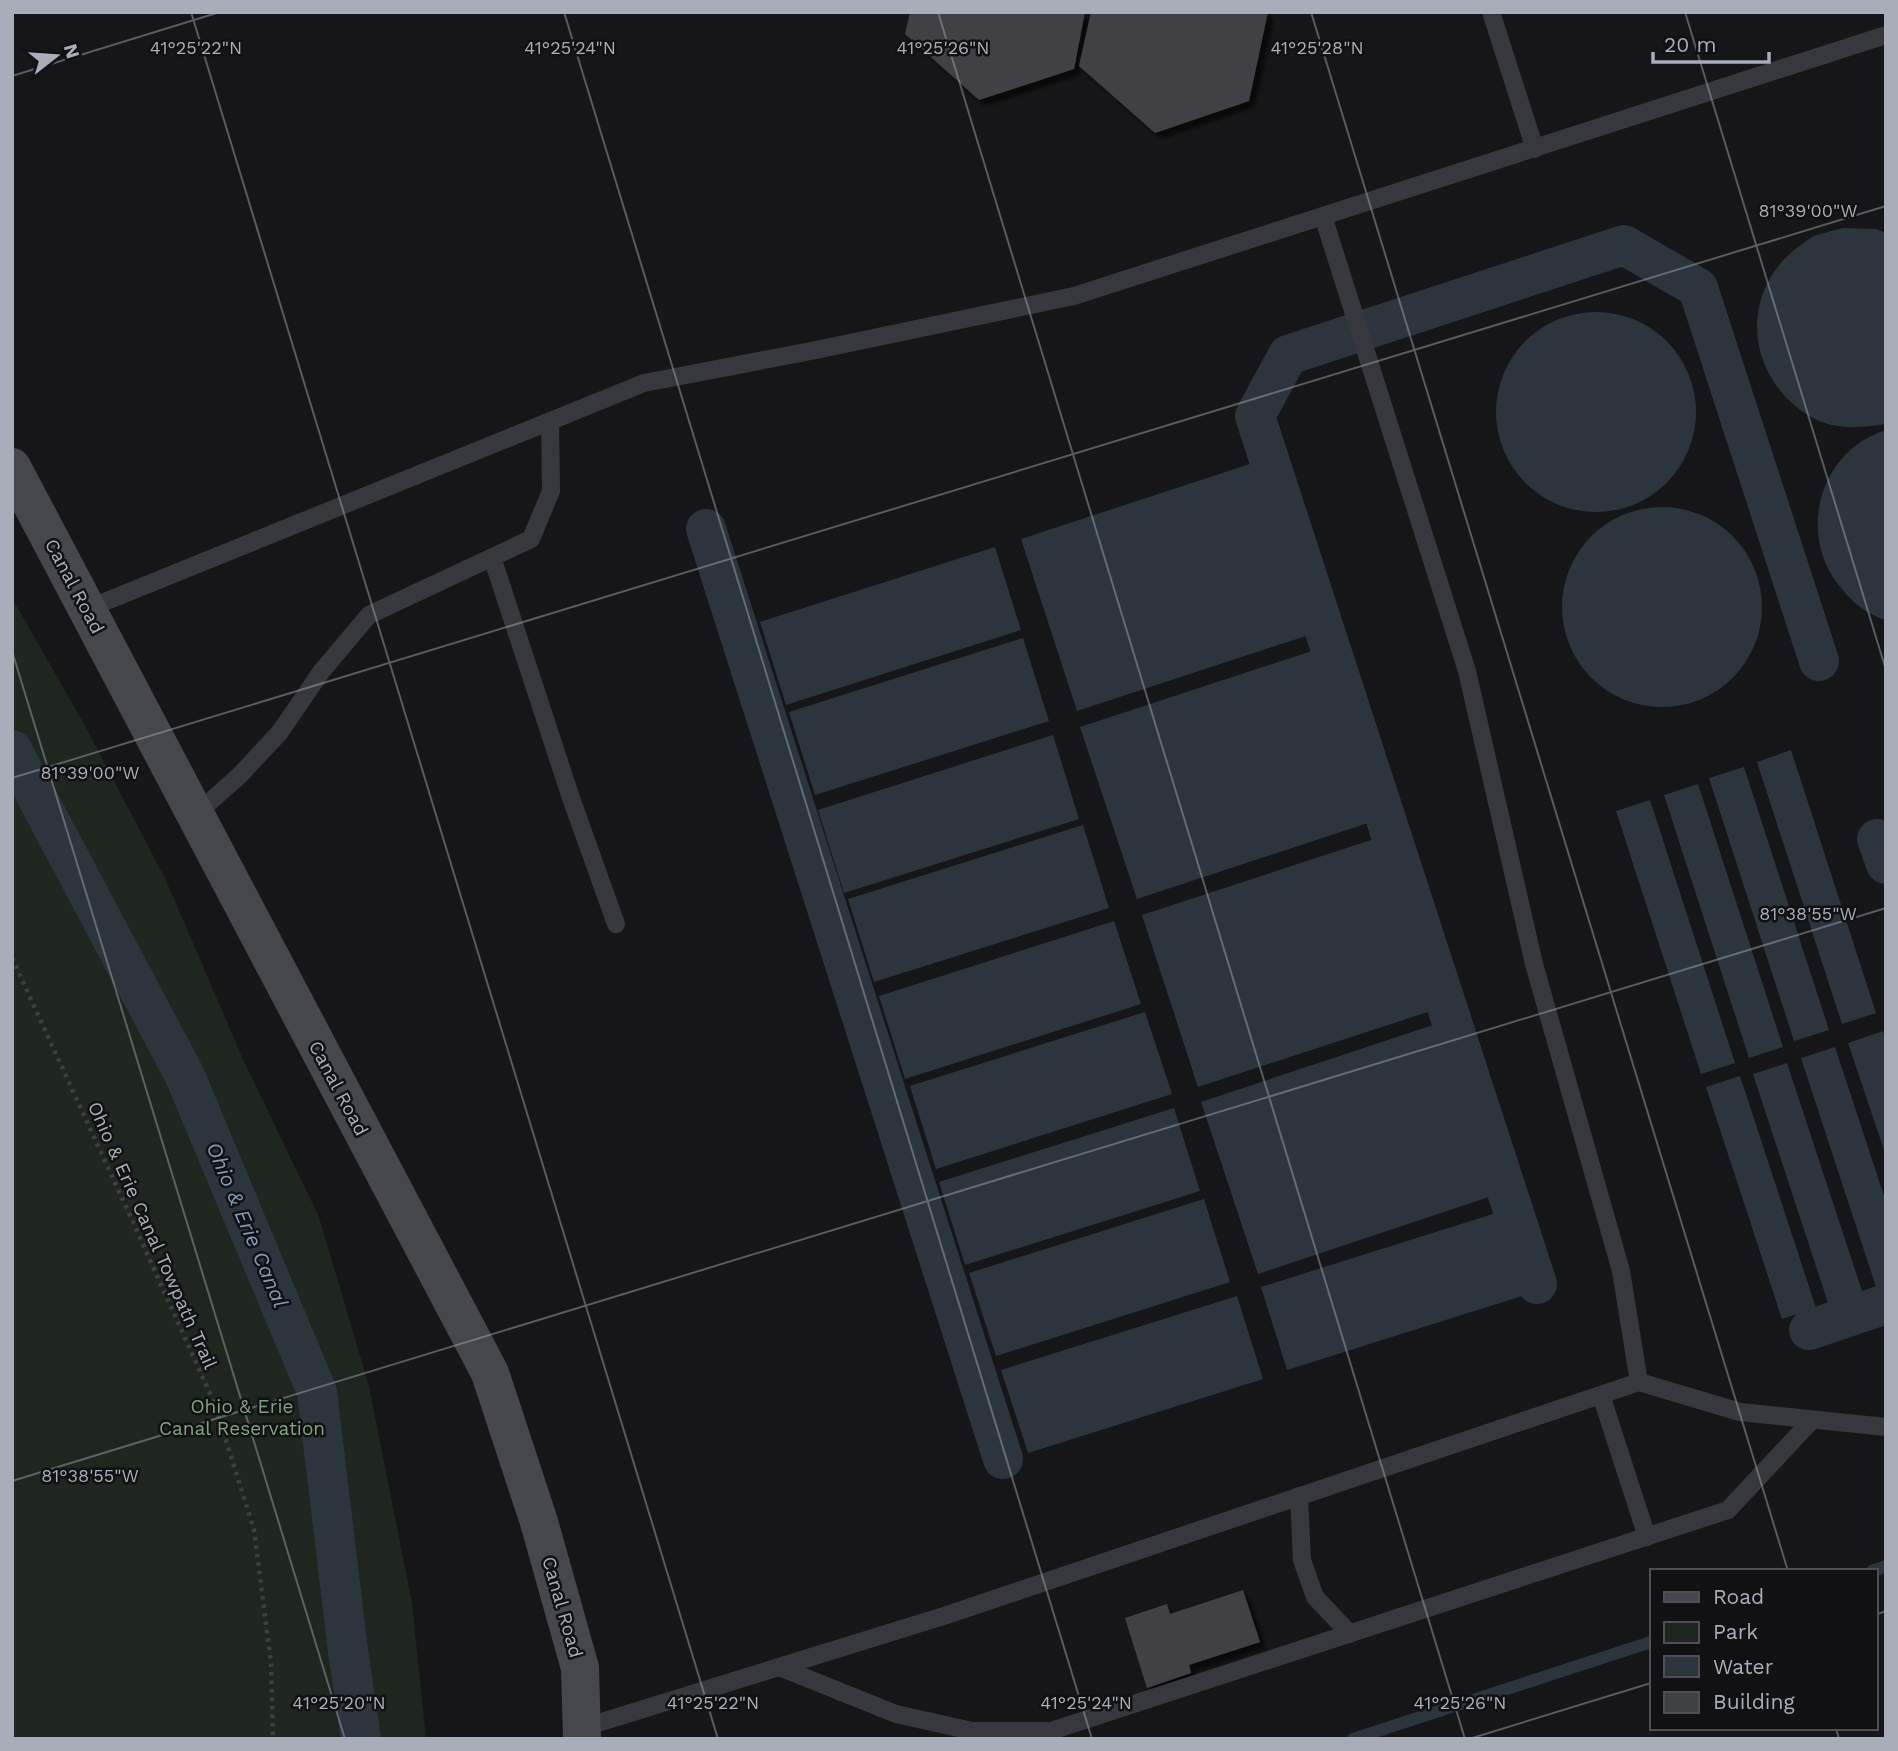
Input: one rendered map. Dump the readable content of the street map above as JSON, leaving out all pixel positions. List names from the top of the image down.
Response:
{
  "streets": {
    "street": ["Canal Road"],
    "path": ["Ohio & Erie Canal Towpath Trail"]
  },
  "water": ["Ohio & Erie Canal"],
  "parks": ["Ohio & Erie Canal Reservation"],
  "legend": [
    "Road",
    "Park",
    "Water",
    "Building"
  ],
  "scale_bar": "20 m",
  "north": "right",
  "coordinates": [
    "41°25'22\"N",
    "41°25'24\"N",
    "41°25'26\"N",
    "41°25'28\"N",
    "81°39'00\"W",
    "81°38'55\"W",
    "41°25'20\"N"
  ]
}
